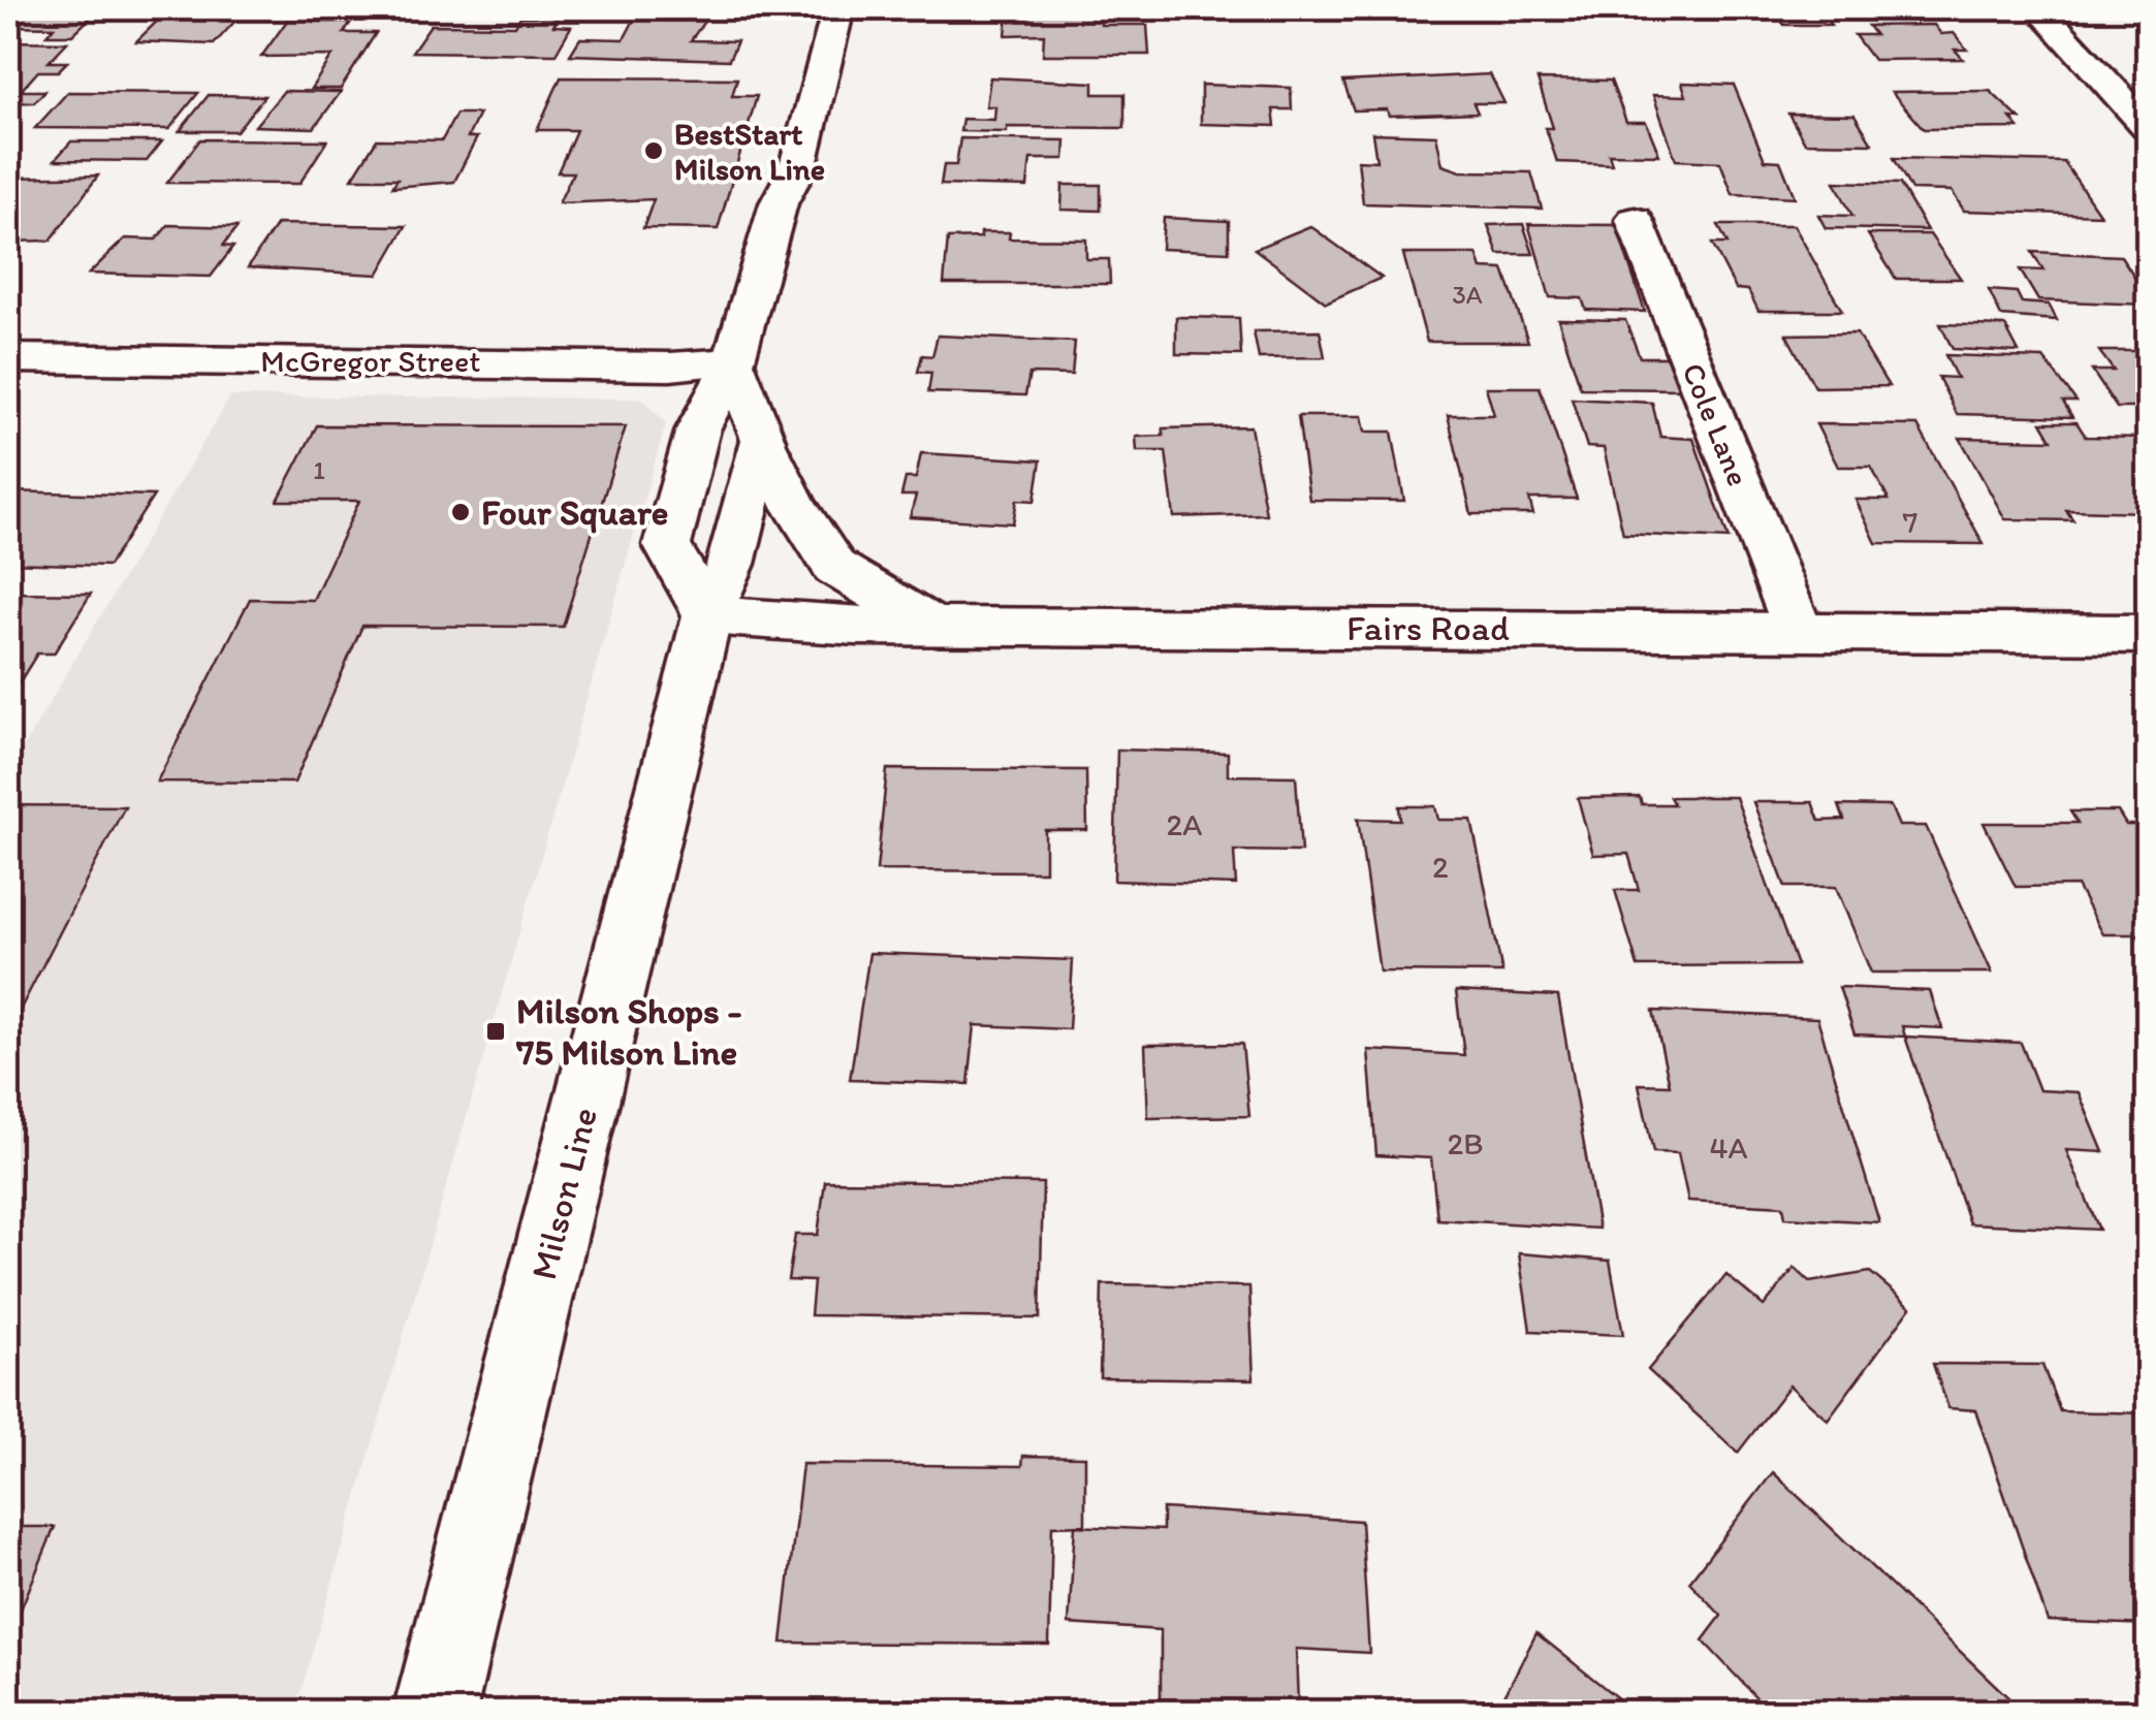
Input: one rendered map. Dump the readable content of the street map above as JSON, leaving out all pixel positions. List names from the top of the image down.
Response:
{
  "streets": {
    "street": [
      "McGregor Street",
      "Cole Lane",
      "Fairs Road",
      "Milson Line"
    ]
  },
  "crossings": [
    ["Cole Lane", "Fairs Road"],
    ["Fairs Road", "Milson Line"]
  ],
  "places": {
    "other": ["BestStart Milson Line", "Four Square"],
    "transit": ["Milson Shops - 75 Milson Line"]
  },
  "house_numbers": [
    "3A",
    "1",
    "7",
    "2A",
    "2",
    "2B",
    "4A"
  ]
}
